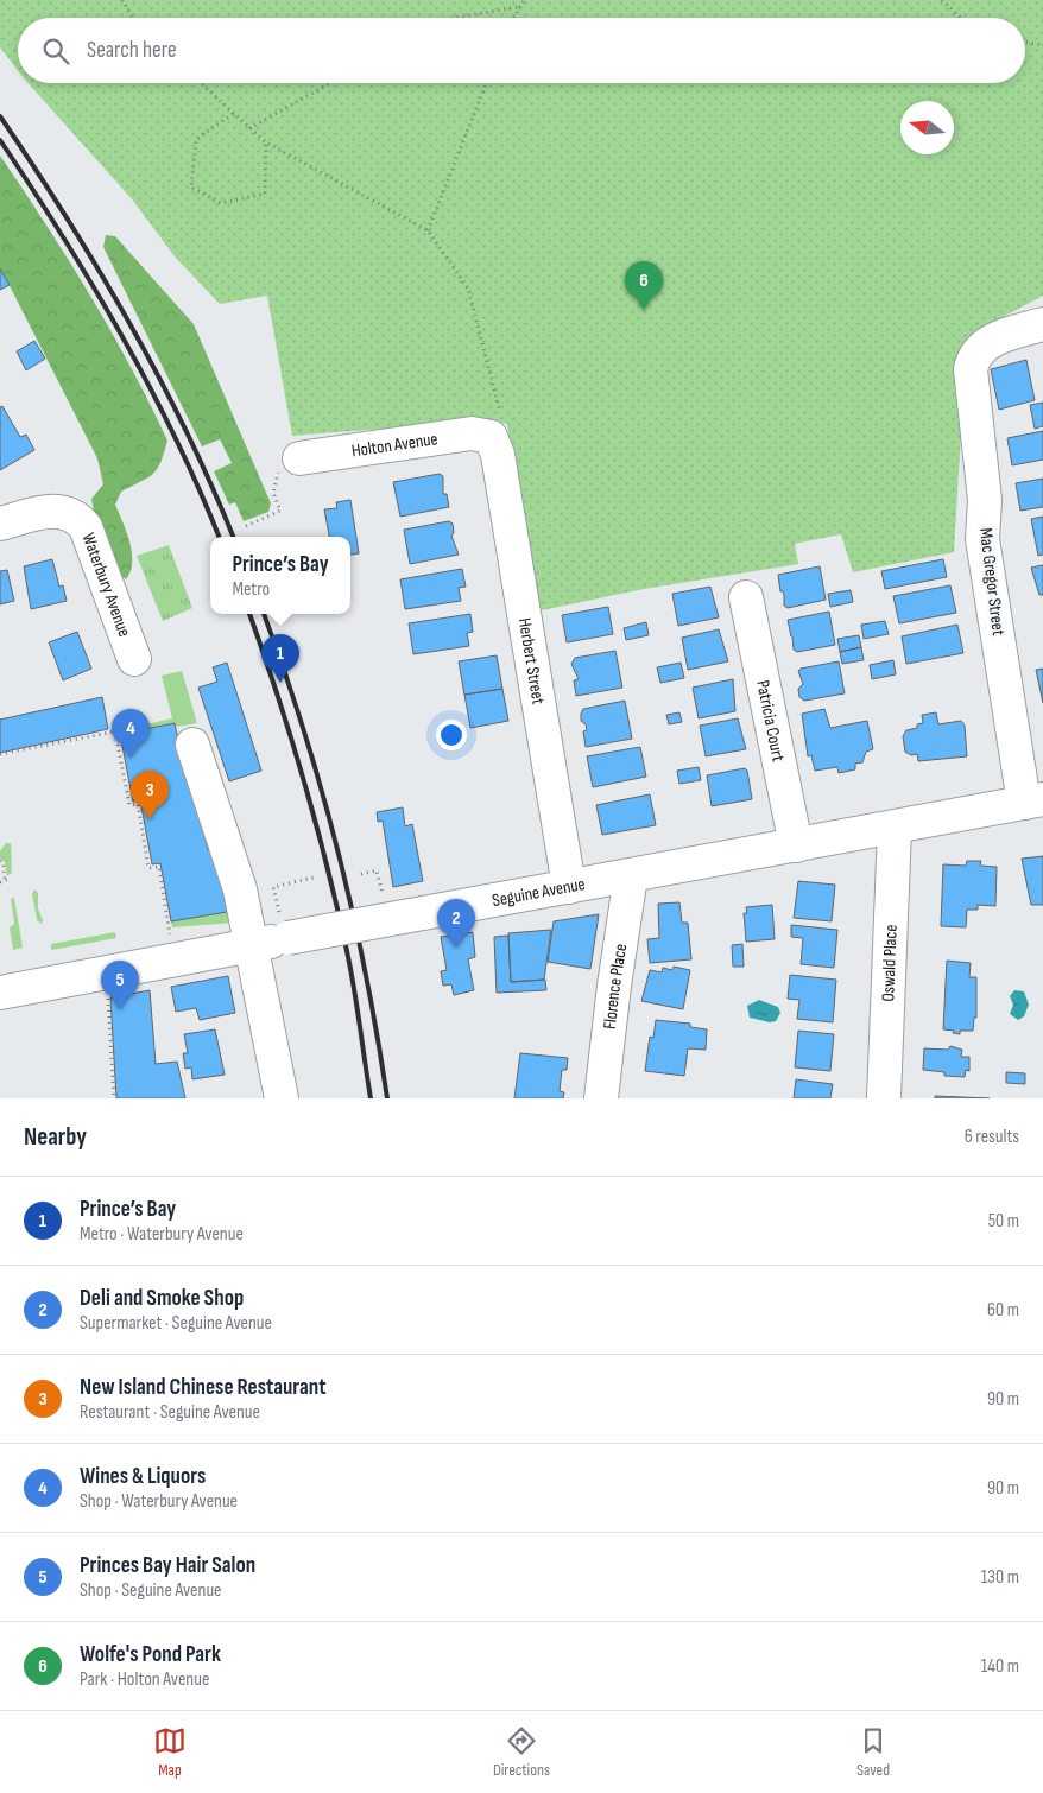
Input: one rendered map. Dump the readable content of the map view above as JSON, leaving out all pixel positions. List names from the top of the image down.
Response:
{
  "streets": {
    "street": [
      "Holton Avenue",
      "Mac Gregor Street",
      "Waterbury Avenue",
      "Herbert Street",
      "Patricia Court",
      "Seguine Avenue",
      "Oswald Place",
      "Florence Place"
    ]
  },
  "crossings": [
    ["Holton Avenue", "Herbert Street"],
    ["Mac Gregor Street", "Seguine Avenue"],
    ["Herbert Street", "Seguine Avenue"],
    ["Patricia Court", "Seguine Avenue"],
    ["Seguine Avenue", "Oswald Place"],
    ["Seguine Avenue", "Florence Place"]
  ],
  "north": "left",
  "page": {
    "search": "Search here",
    "pins": [
      "6",
      "1",
      "4",
      "3",
      "2",
      "5"
    ],
    "popup": ["Prince’s Bay", "Metro"],
    "heading": ["Nearby", "6 results"],
    "list": [
      {
        "mark": "1",
        "name": "Prince’s Bay",
        "note": "Metro · Waterbury Avenue",
        "value": "50 m"
      },
      {
        "mark": "2",
        "name": "Deli and Smoke Shop",
        "note": "Supermarket · Seguine Avenue",
        "value": "60 m"
      },
      {
        "mark": "3",
        "name": "New Island Chinese Restaurant",
        "note": "Restaurant · Seguine Avenue",
        "value": "90 m"
      },
      {
        "mark": "4",
        "name": "Wines & Liquors",
        "note": "Shop · Waterbury Avenue",
        "value": "90 m"
      },
      {
        "mark": "5",
        "name": "Princes Bay Hair Salon",
        "note": "Shop · Seguine Avenue",
        "value": "130 m"
      },
      {
        "mark": "6",
        "name": "Wolfe's Pond Park",
        "note": "Park · Holton Avenue",
        "value": "140 m"
      }
    ],
    "nav": ["Map", "Directions", "Saved"]
  }
}
